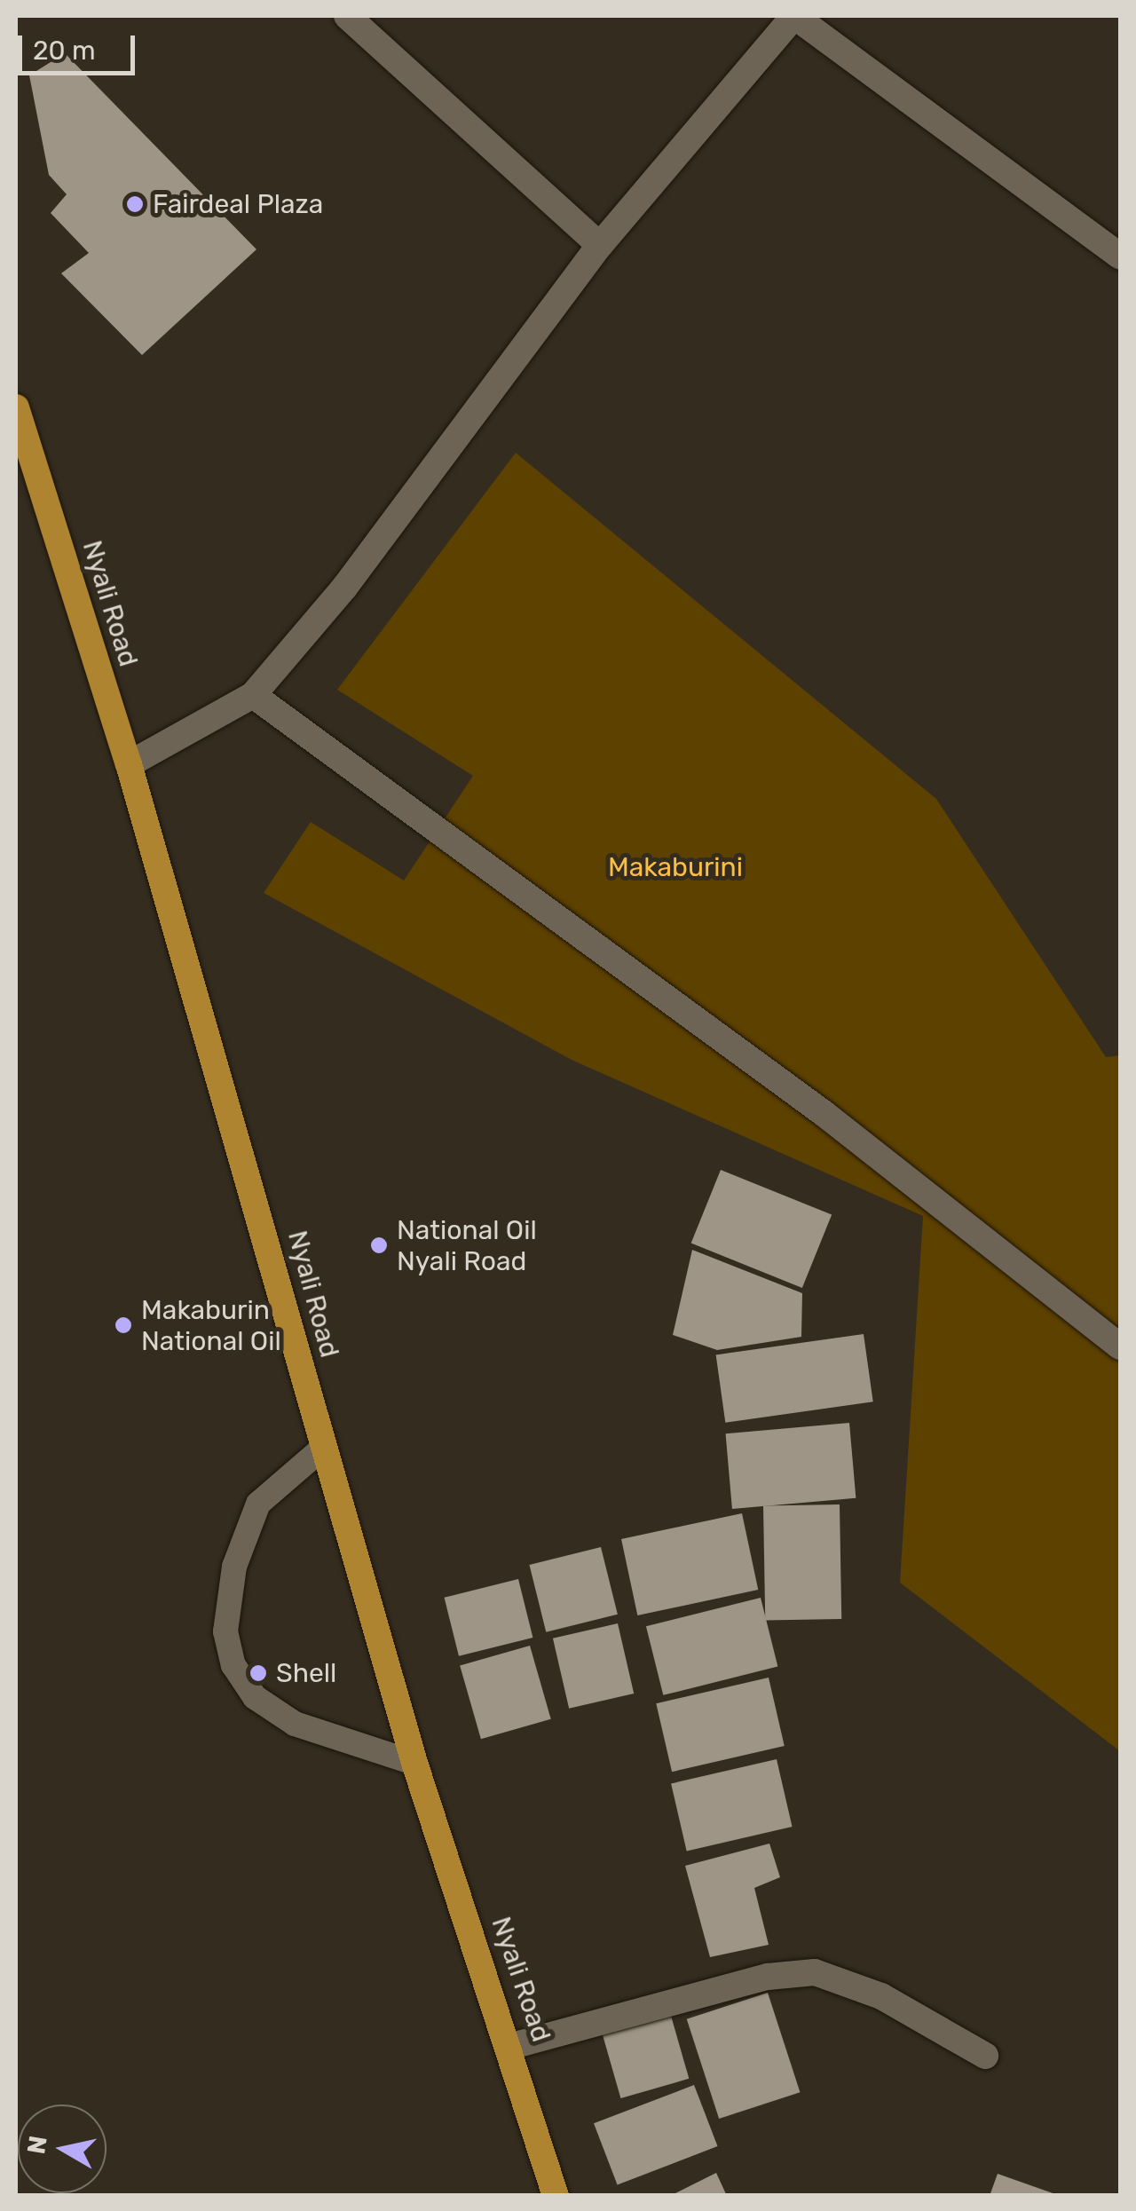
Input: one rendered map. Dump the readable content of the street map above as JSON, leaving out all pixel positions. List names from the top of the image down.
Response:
{
  "streets": {
    "highway": ["Nyali Road"]
  },
  "parks": ["Makaburini"],
  "places": [
    "Fairdeal Plaza",
    "National Oil Nyali Road",
    "Makaburin National Oil",
    "Shell"
  ],
  "scale_bar": "20 m",
  "north": "left"
}
